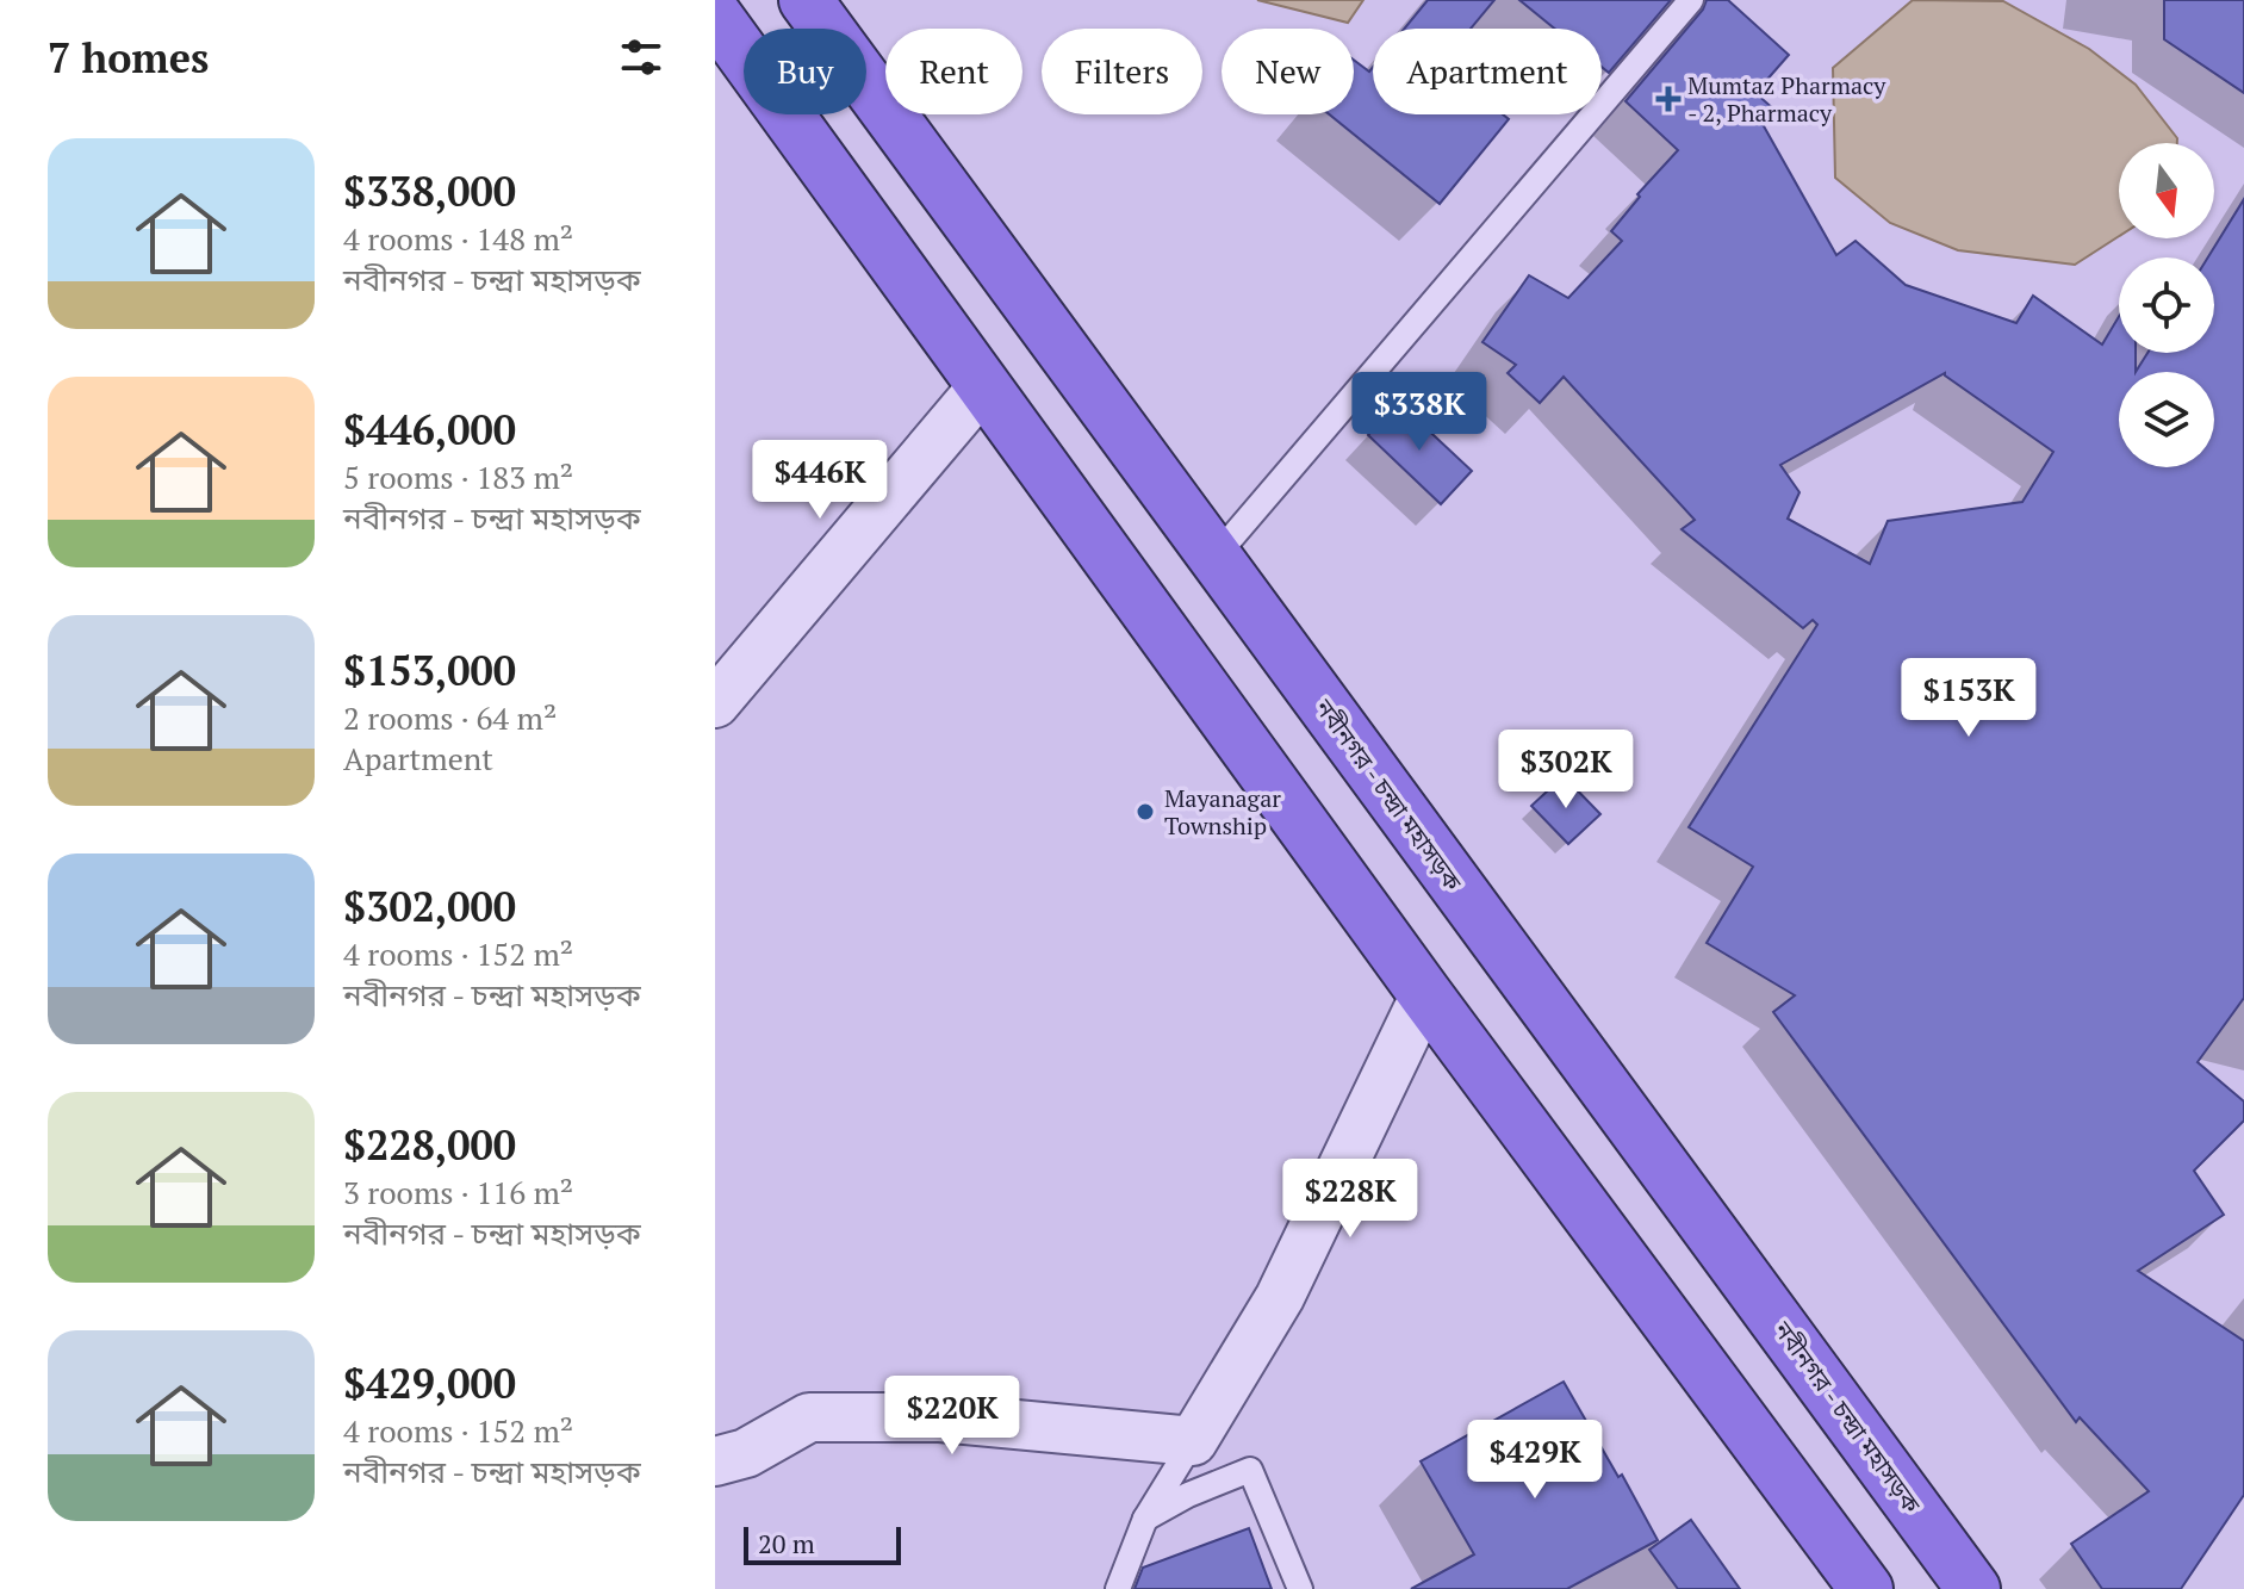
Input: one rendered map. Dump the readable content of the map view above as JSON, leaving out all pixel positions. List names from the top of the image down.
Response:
{
  "streets": {
    "highway": ["নবীনগর - চন্দ্রা মহাসড়ক"]
  },
  "places": {
    "health": ["Mumtaz Pharmacy - 2, Pharmacy"],
    "other": ["Mayanagar Township"]
  },
  "scale_bar": "20 m",
  "north": "bottom",
  "page": {
    "heading": "7 homes",
    "chip": [
      "Buy",
      "Rent",
      "Filters",
      "New",
      "Apartment"
    ],
    "list": [
      {
        "name": "$338,000",
        "note": "4 rooms · 148 m² · নবীনগর - চন্দ্রা মহাসড়ক"
      },
      {
        "name": "$446,000",
        "note": "5 rooms · 183 m² · নবীনগর - চন্দ্রা মহাসড়ক"
      },
      {
        "name": "$153,000",
        "note": "2 rooms · 64 m² · Apartment"
      },
      {
        "name": "$302,000",
        "note": "4 rooms · 152 m² · নবীনগর - চন্দ্রা মহাসড়ক"
      },
      {
        "name": "$228,000",
        "note": "3 rooms · 116 m² · নবীনগর - চন্দ্রা মহাসড়ক"
      },
      {
        "name": "$429,000",
        "note": "4 rooms · 152 m² · নবীনগর - চন্দ্রা মহাসড়ক"
      }
    ],
    "price": [
      "$338K",
      "$446K",
      "$153K",
      "$302K",
      "$228K",
      "$220K",
      "$429K"
    ],
    "scale": "20 m"
  }
}
